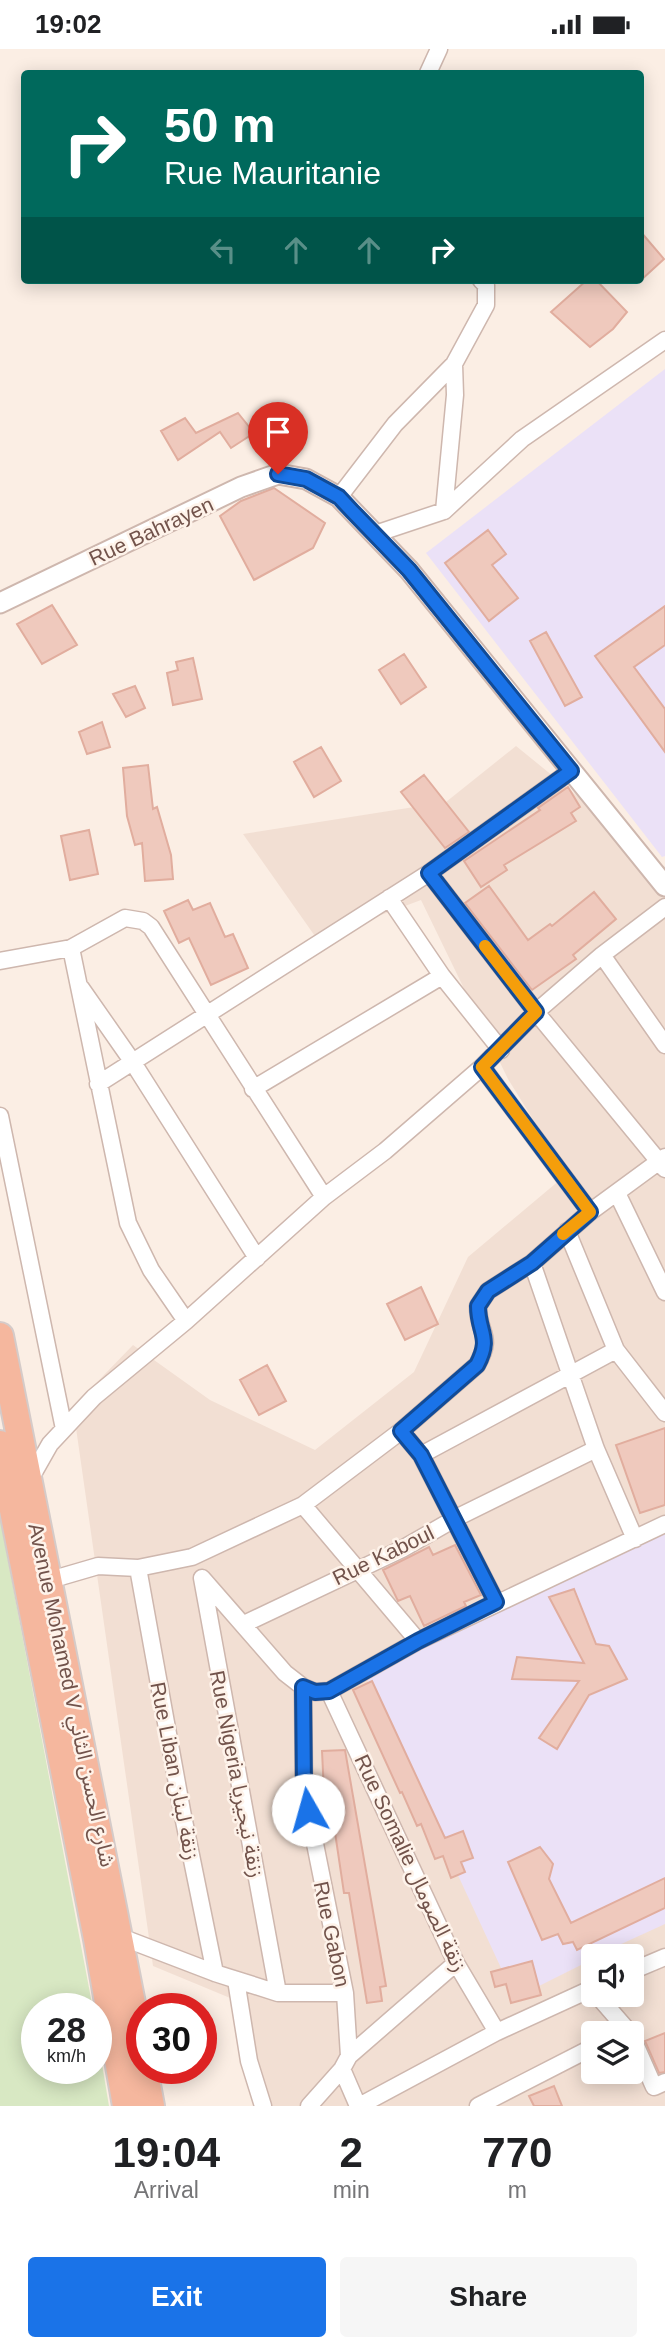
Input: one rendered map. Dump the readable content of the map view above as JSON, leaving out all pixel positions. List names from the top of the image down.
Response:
{
  "streets": {
    "highway": ["Avenue Mohamed V شارع الحسن الثاني"],
    "street": [
      "Rue Bahrayen",
      "Rue Kaboul",
      "Rue Liban زنقة لبنان",
      "Rue Nigeria زنقة نيجيريا",
      "Rue Somalie زنقة الصومال",
      "Rue Gabon"
    ]
  },
  "page": {
    "status": "19:02",
    "turn": ["50 m", "Rue Mauritanie"],
    "speed": "28 km/h",
    "limit": "30",
    "eta": [
      "19:04",
      "Arrival",
      "2",
      "min",
      "770",
      "m"
    ],
    "buttons": ["Exit", "Share"]
  }
}
